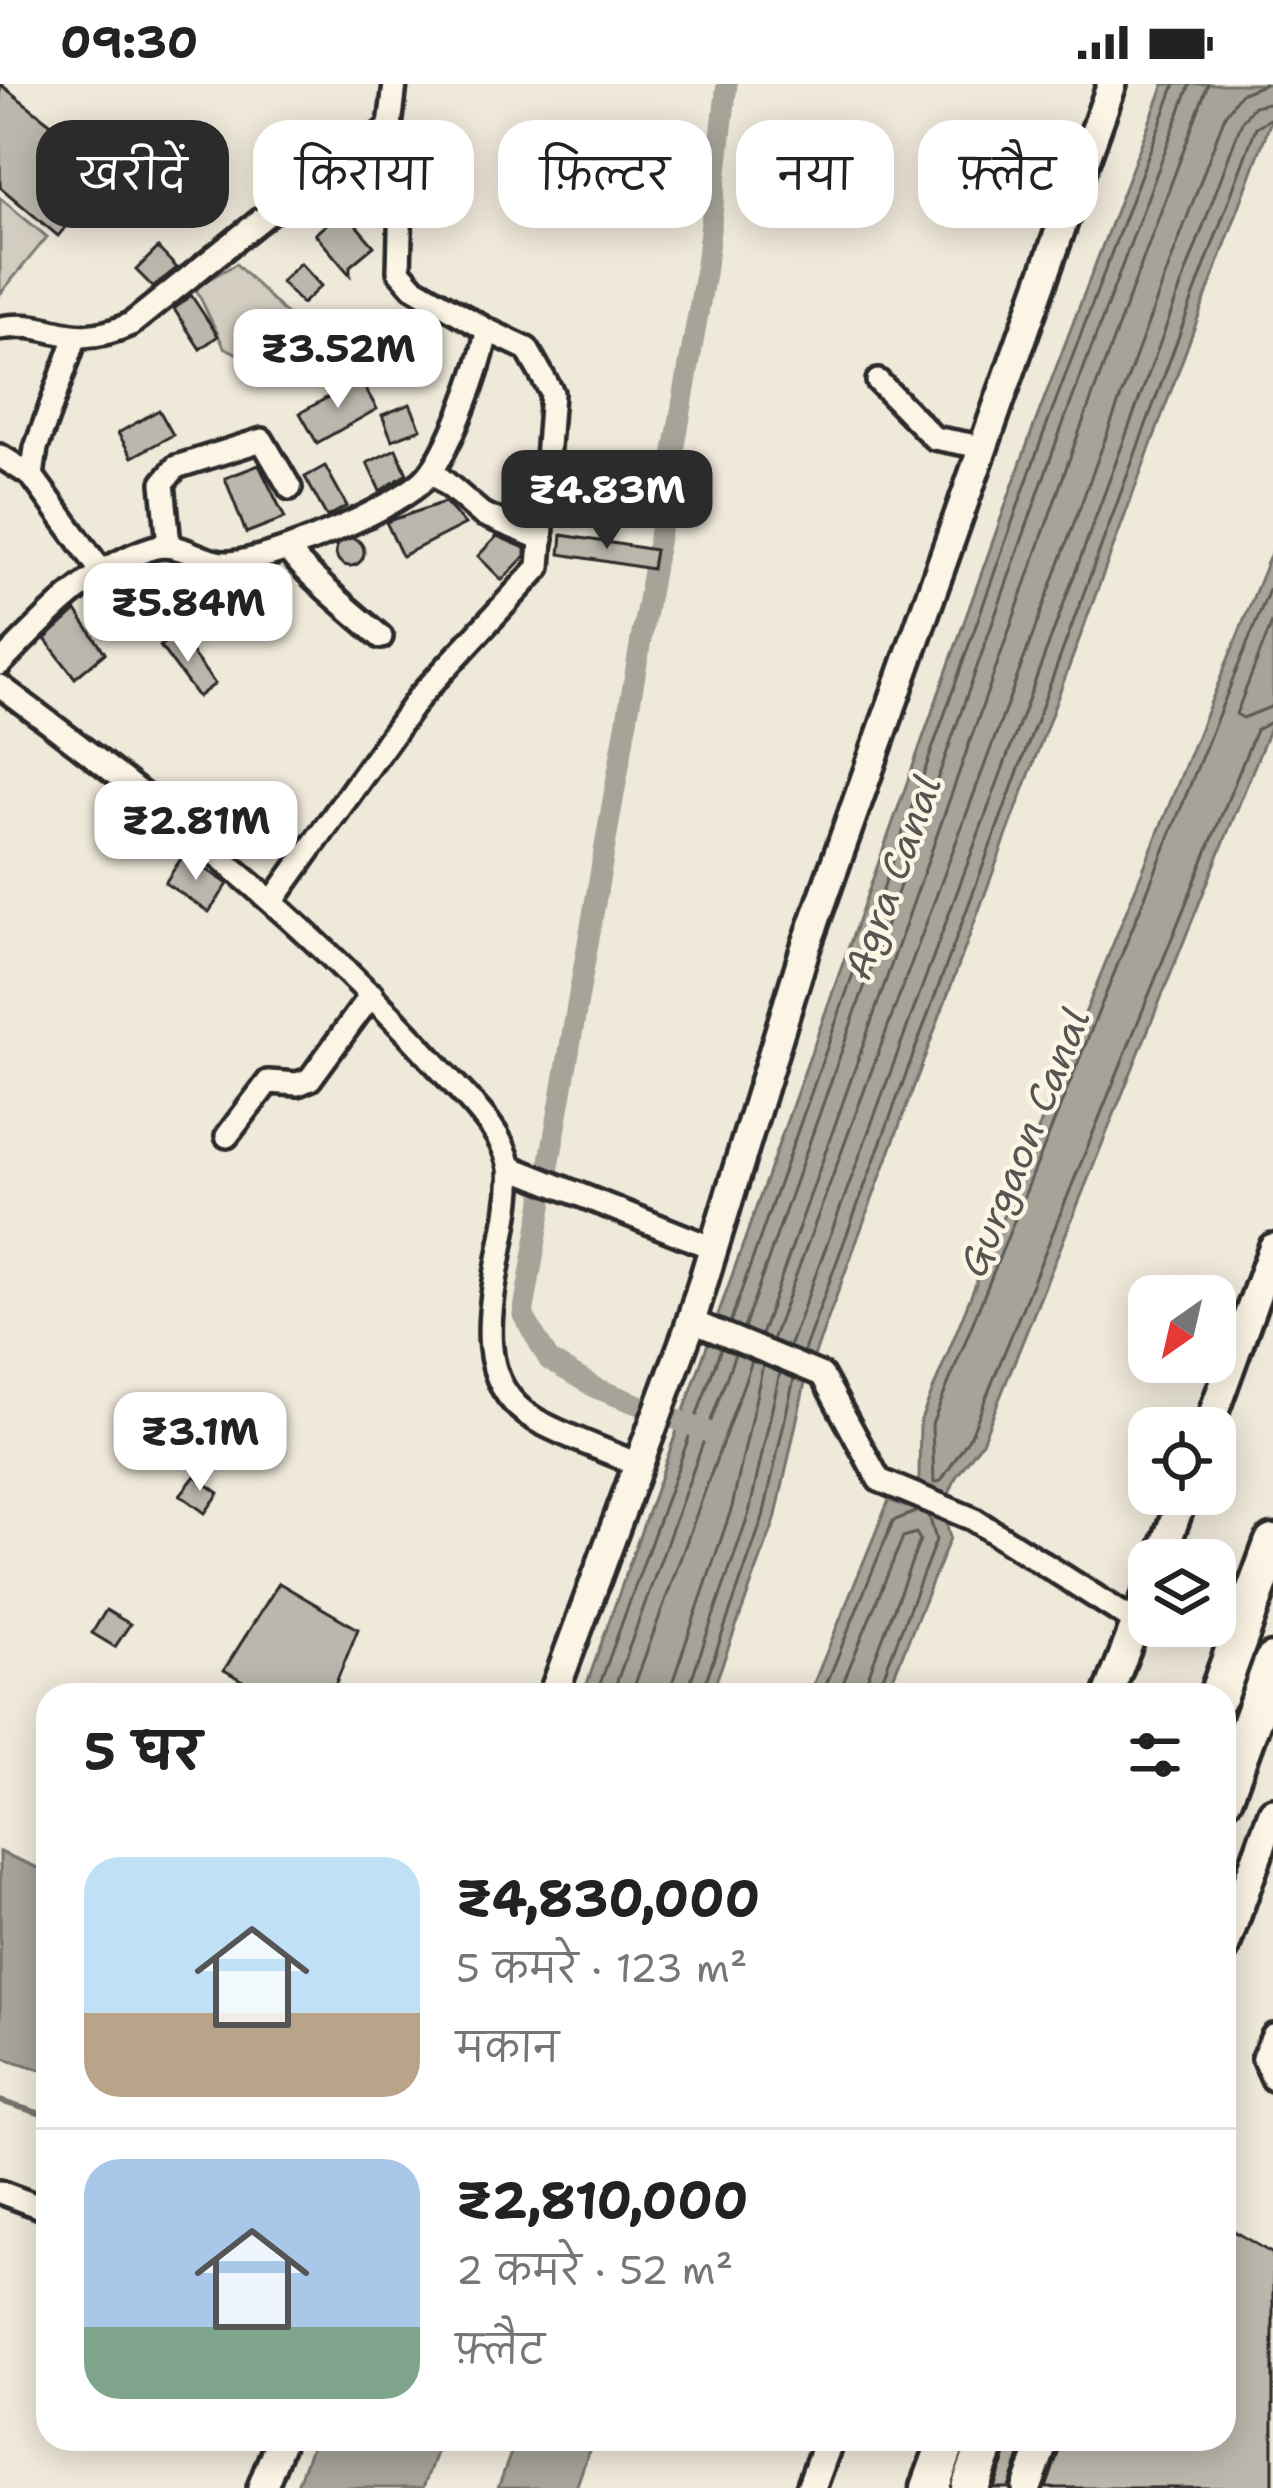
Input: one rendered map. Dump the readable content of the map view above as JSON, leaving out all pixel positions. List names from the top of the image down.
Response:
{
  "water": ["Agra Canal", "Gurgaon Canal"],
  "north": "bottom left",
  "page": {
    "status": "09:30",
    "chip": [
      "खरीदें",
      "किराया",
      "फ़िल्टर",
      "नया",
      "फ़्लैट"
    ],
    "price": [
      "₹3.52M",
      "₹4.83M",
      "₹5.84M",
      "₹2.81M",
      "₹3.1M"
    ],
    "heading": "5 घर",
    "list": [
      {
        "name": "₹4,830,000",
        "note": "5 कमरे · 123 m² · मकान"
      },
      {
        "name": "₹2,810,000",
        "note": "2 कमरे · 52 m² · फ़्लैट"
      }
    ]
  }
}
